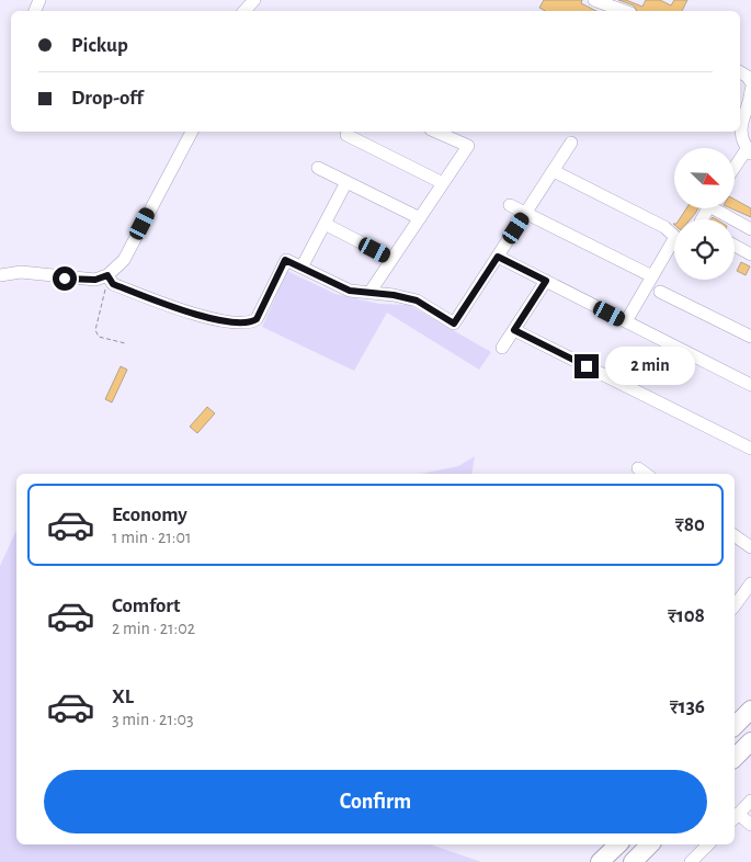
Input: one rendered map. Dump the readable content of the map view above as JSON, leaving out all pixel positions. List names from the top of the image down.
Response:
{
  "north": "bottom right",
  "page": {
    "banner": ["Pickup", "Drop-off"],
    "bubble": "2 min",
    "list": [
      {
        "name": "Economy",
        "note": "1 min · 21:01",
        "value": "₹80"
      },
      {
        "name": "Comfort",
        "note": "2 min · 21:02",
        "value": "₹108"
      },
      {
        "name": "XL",
        "note": "3 min · 21:03",
        "value": "₹136"
      }
    ],
    "buttons": "Confirm"
  }
}
